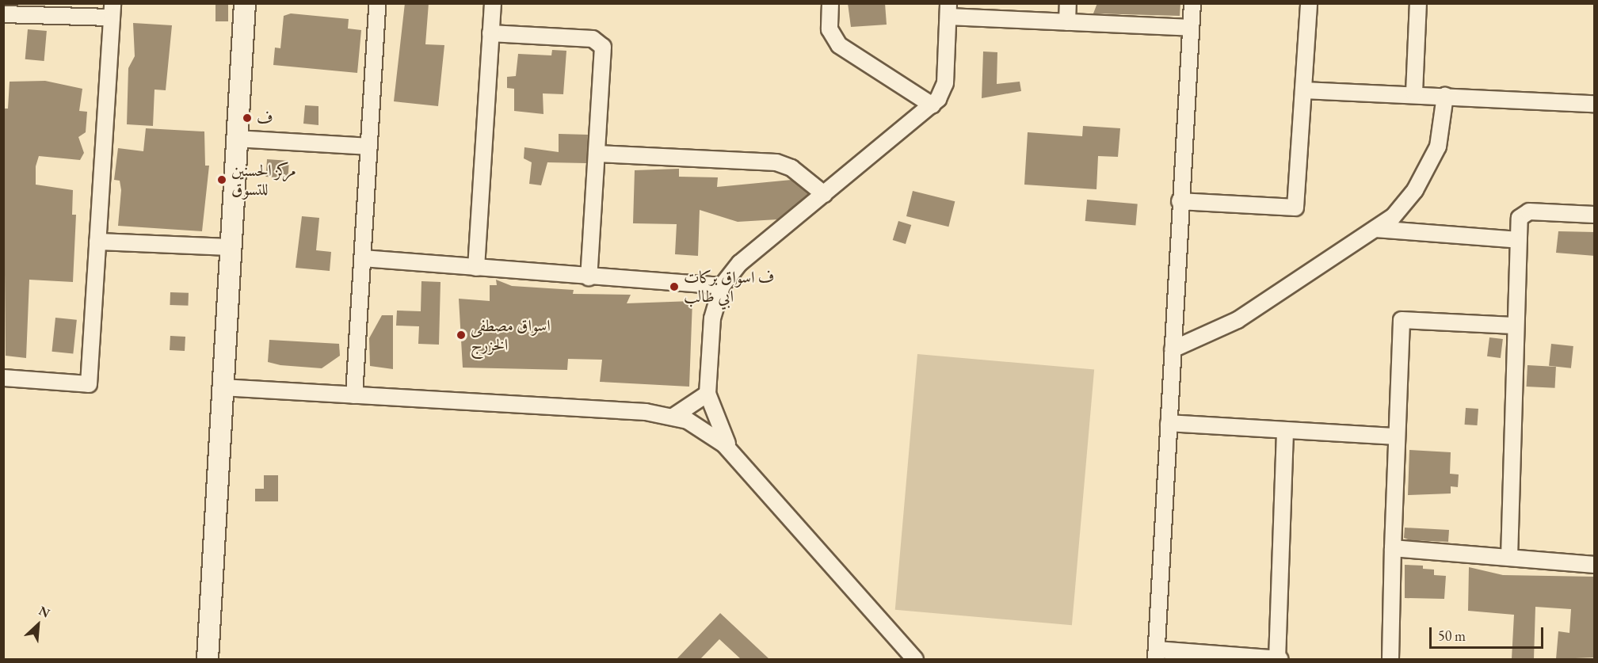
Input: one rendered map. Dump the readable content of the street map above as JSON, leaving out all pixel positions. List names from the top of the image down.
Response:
{
  "places": [
    "ف",
    "مركز الحسنين للتسوق",
    "ف اسواق بركات ابي طالب",
    "اسواق مصطفى الخزرج"
  ],
  "scale_bar": "50 m",
  "north": "top right"
}
